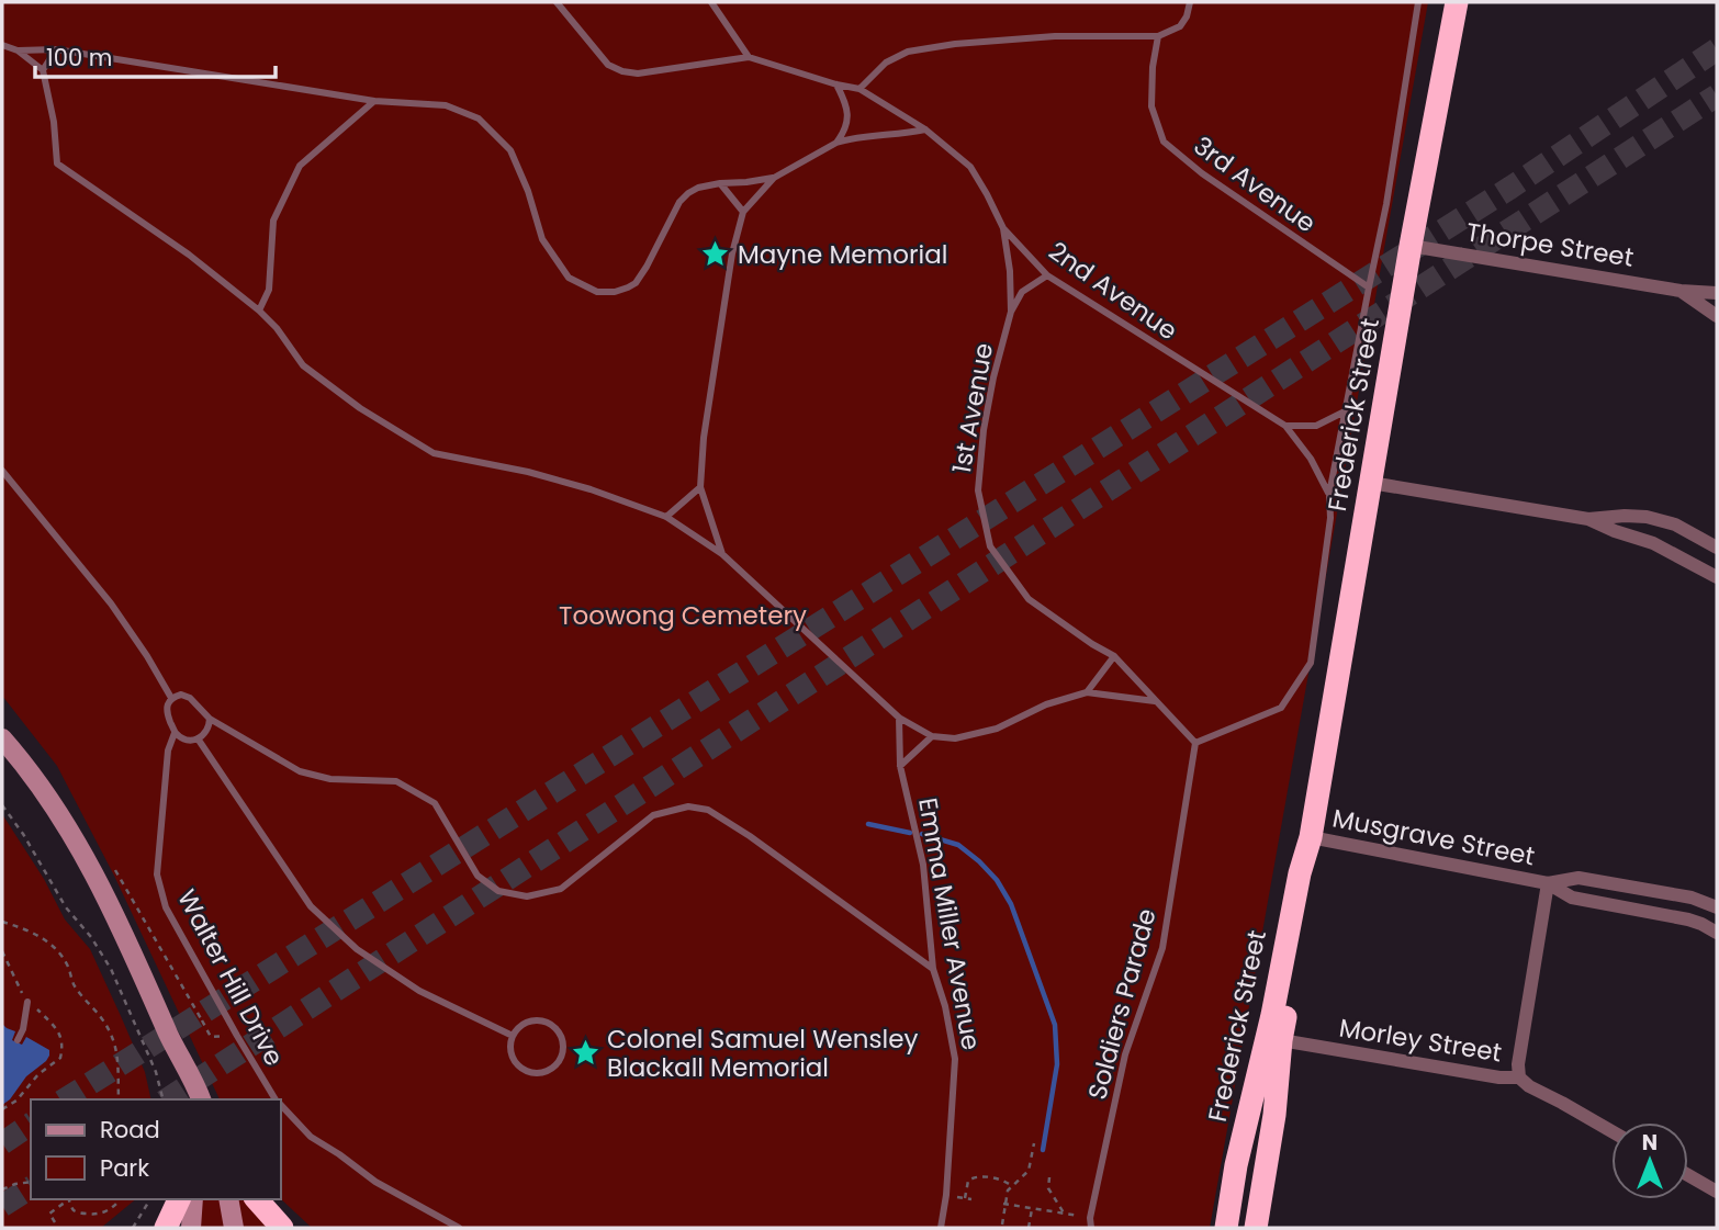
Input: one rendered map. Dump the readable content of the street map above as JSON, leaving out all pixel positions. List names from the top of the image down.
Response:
{
  "streets": {
    "highway": ["Frederick Street"],
    "street": ["Thorpe Street", "Musgrave Street", "Morley Street"],
    "lane": [
      "3rd Avenue",
      "2nd Avenue",
      "1st Avenue",
      "Emma Miller Avenue",
      "Walter Hill Drive",
      "Soldiers Parade"
    ]
  },
  "crossings": [
    ["Thorpe Street", "Frederick Street"],
    ["1st Avenue", "Soldiers Parade"],
    ["Frederick Street", "Musgrave Street"],
    ["Frederick Street", "Morley Street"]
  ],
  "parks": ["Toowong Cemetery"],
  "places": {
    "place": ["Mayne Memorial", "Colonel Samuel Wensley Blackall Memorial"]
  },
  "legend": ["Road", "Park"],
  "scale_bar": "100 m",
  "north": "top"
}
